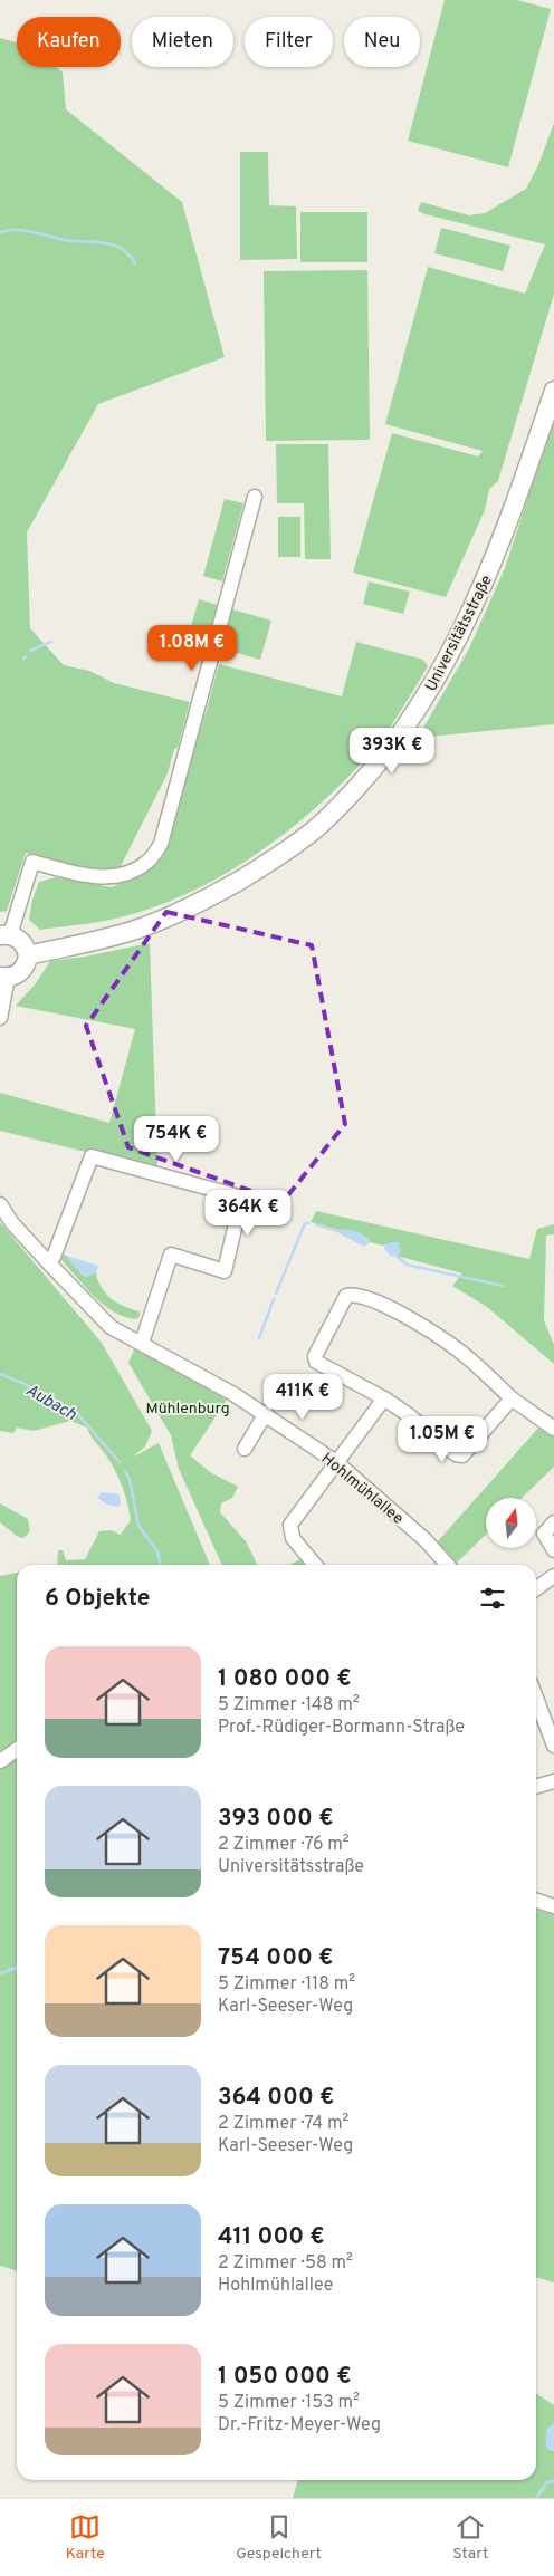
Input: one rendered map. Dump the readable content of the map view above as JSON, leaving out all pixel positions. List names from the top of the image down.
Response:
{
  "streets": {
    "main road": ["Universitätsstraße"],
    "street": ["Hohlmühlallee"]
  },
  "water": ["Aubach"],
  "parks": ["Mühlenburg"],
  "north": "top",
  "page": {
    "chip": [
      "Kaufen",
      "Mieten",
      "Filter",
      "Neu"
    ],
    "price": [
      "1.08M €",
      "393K €",
      "754K €",
      "364K €",
      "411K €",
      "1.05M €"
    ],
    "heading": "6 Objekte",
    "list": [
      {
        "name": "1 080 000 €",
        "note": "5 Zimmer · 148 m² · Prof.-Rüdiger-Bormann-Straße"
      },
      {
        "name": "393 000 €",
        "note": "2 Zimmer · 76 m² · Universitätsstraße"
      },
      {
        "name": "754 000 €",
        "note": "5 Zimmer · 118 m² · Karl-Seeser-Weg"
      },
      {
        "name": "364 000 €",
        "note": "2 Zimmer · 74 m² · Karl-Seeser-Weg"
      },
      {
        "name": "411 000 €",
        "note": "2 Zimmer · 58 m² · Hohlmühlallee"
      },
      {
        "name": "1 050 000 €",
        "note": "5 Zimmer · 153 m² · Dr.-Fritz-Meyer-Weg"
      }
    ],
    "tabs": ["Karte", "Gespeichert", "Start"]
  }
}
